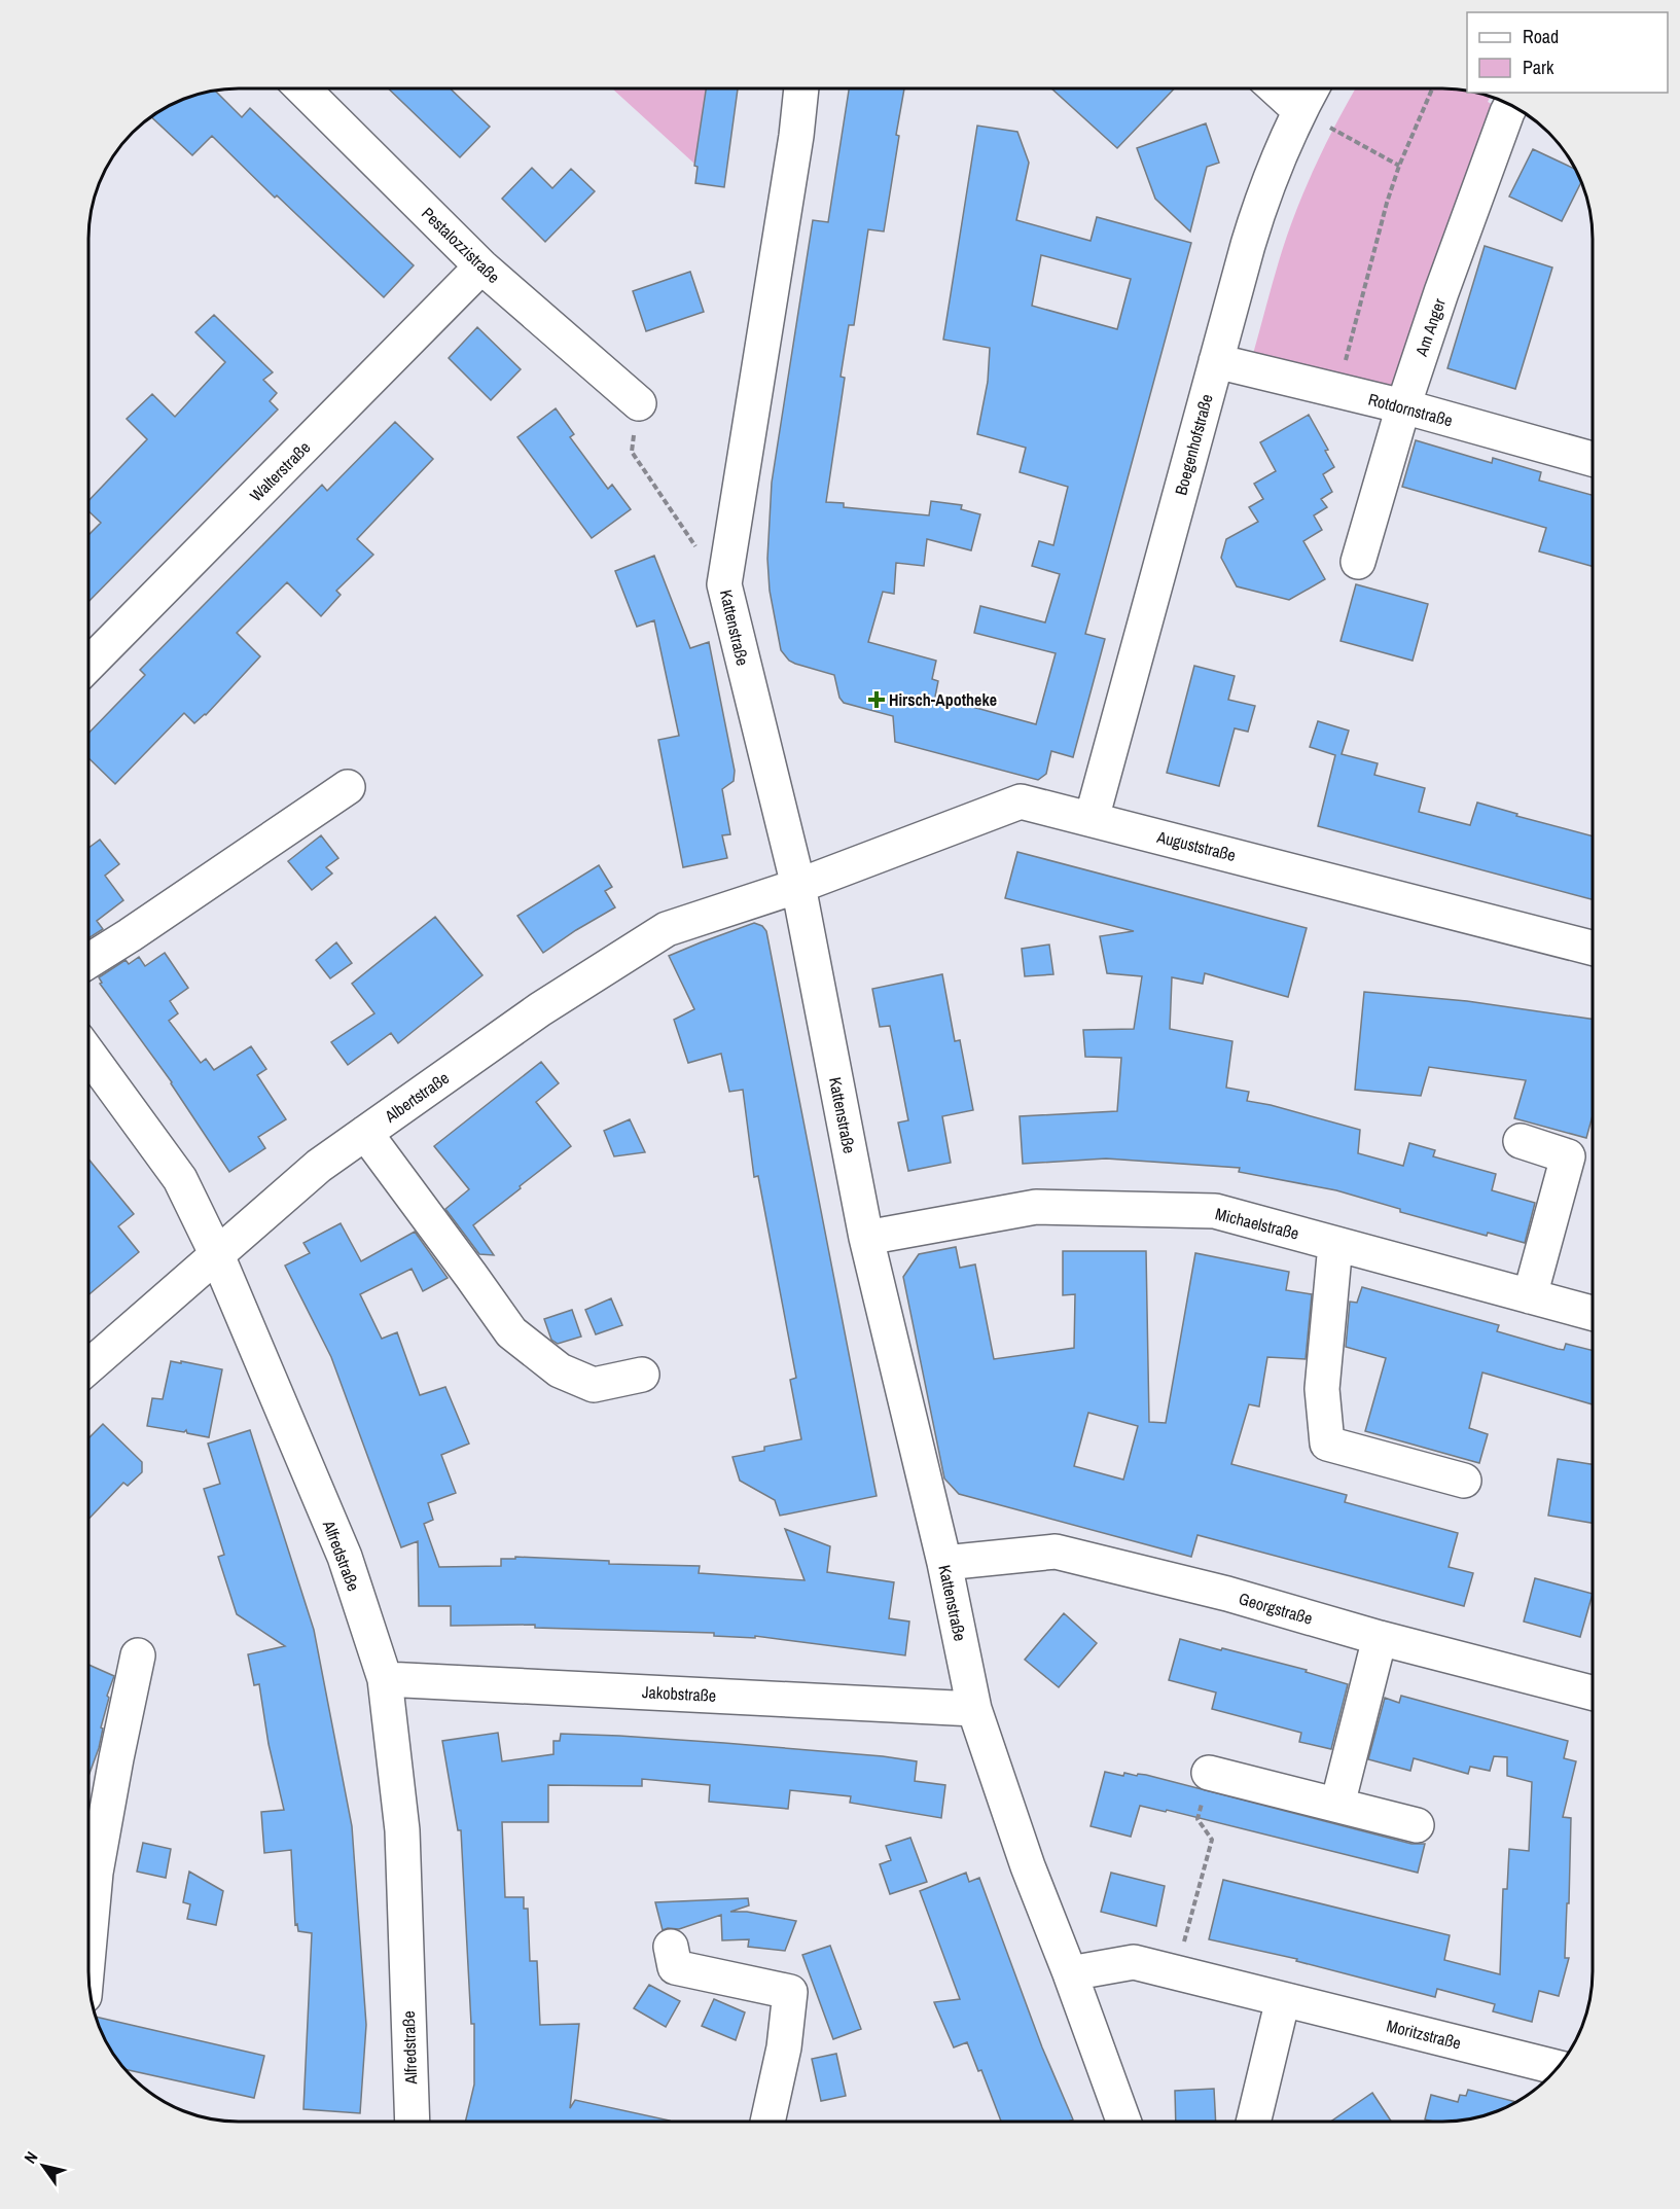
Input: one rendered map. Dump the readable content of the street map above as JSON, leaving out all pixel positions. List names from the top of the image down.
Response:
{
  "streets": {
    "street": [
      "Pestalozzistraße",
      "Am Anger",
      "Rotdornstraße",
      "Boegenhofstraße",
      "Walterstraße",
      "Kattenstraße",
      "Auguststraße",
      "Albertstraße",
      "Michaelstraße",
      "Alfredstraße",
      "Georgstraße",
      "Jakobstraße",
      "Moritzstraße"
    ]
  },
  "crossings": [
    ["Pestalozzistraße", "Walterstraße"],
    ["Am Anger", "Rotdornstraße"],
    ["Rotdornstraße", "Boegenhofstraße"],
    ["Boegenhofstraße", "Auguststraße"],
    ["Kattenstraße", "Auguststraße"],
    ["Kattenstraße", "Albertstraße"],
    ["Kattenstraße", "Michaelstraße"],
    ["Kattenstraße", "Georgstraße"],
    ["Kattenstraße", "Jakobstraße"],
    ["Kattenstraße", "Moritzstraße"],
    ["Auguststraße", "Albertstraße"],
    ["Albertstraße", "Alfredstraße"],
    ["Alfredstraße", "Jakobstraße"]
  ],
  "places": {
    "health": ["Hirsch-Apotheke"]
  },
  "legend": ["Road", "Park"],
  "north": "top left"
}
